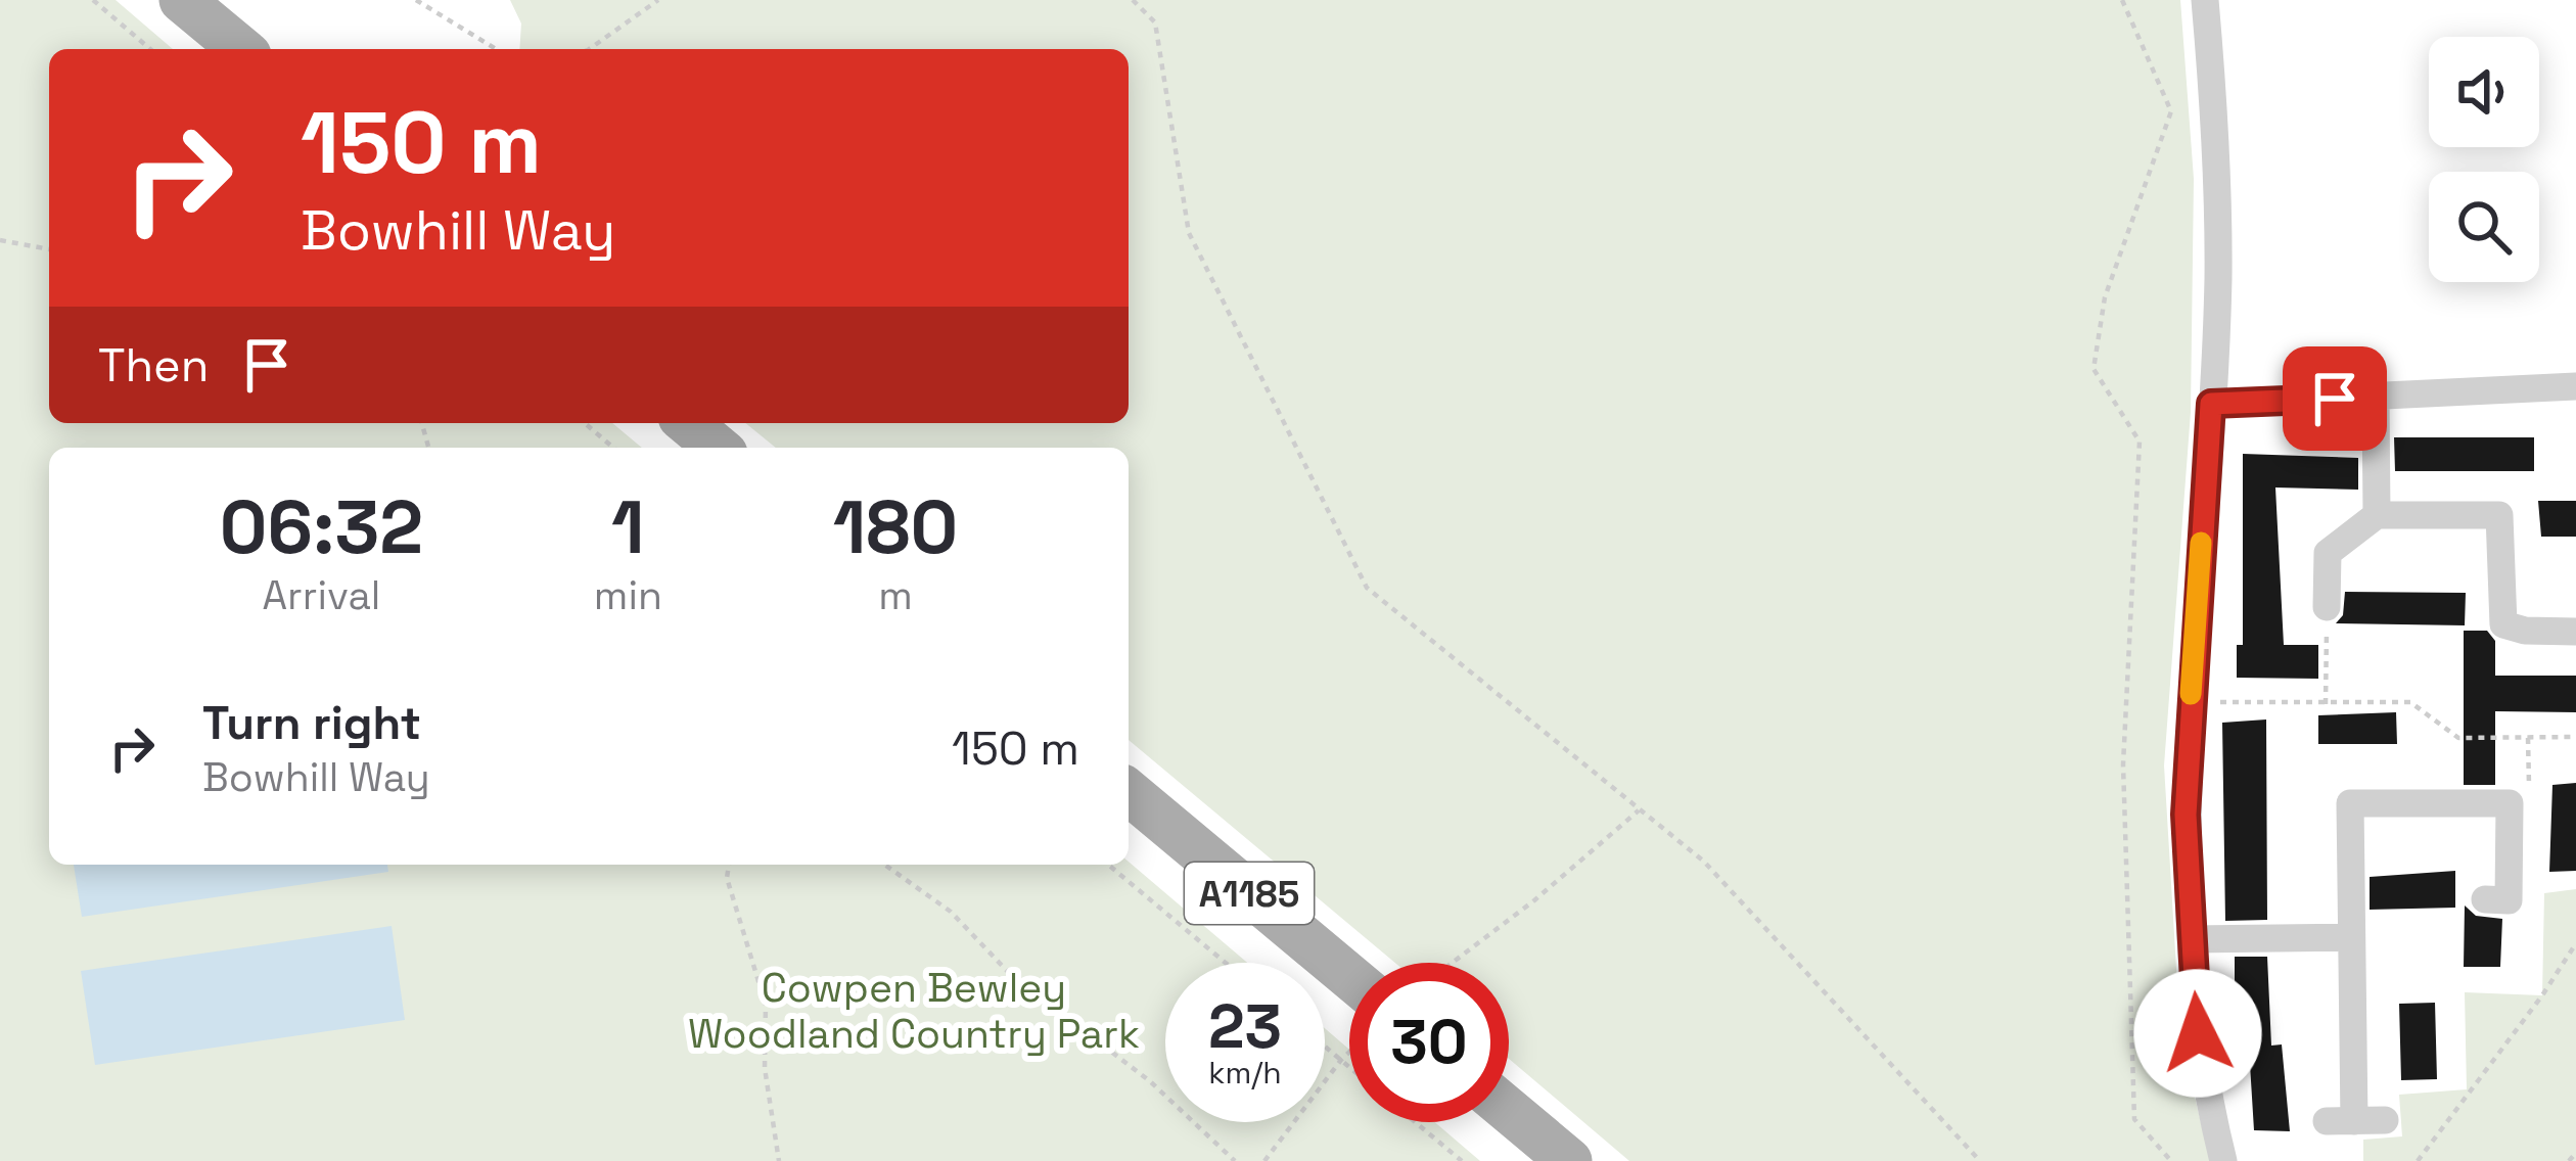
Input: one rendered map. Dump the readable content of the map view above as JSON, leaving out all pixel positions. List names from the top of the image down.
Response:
{
  "streets": {
    "main road": ["A1185"]
  },
  "parks": ["Cowpen Bewley Woodland Country Park"],
  "page": {
    "turn": ["150 m", "Bowhill Way"],
    "then": "Then",
    "eta": [
      "06:32",
      "Arrival",
      "1",
      "min",
      "180",
      "m"
    ],
    "list": [
      {
        "name": "Turn right",
        "note": "Bowhill Way",
        "value": "150 m"
      }
    ],
    "speed": "23 km/h",
    "limit": "30"
  }
}
